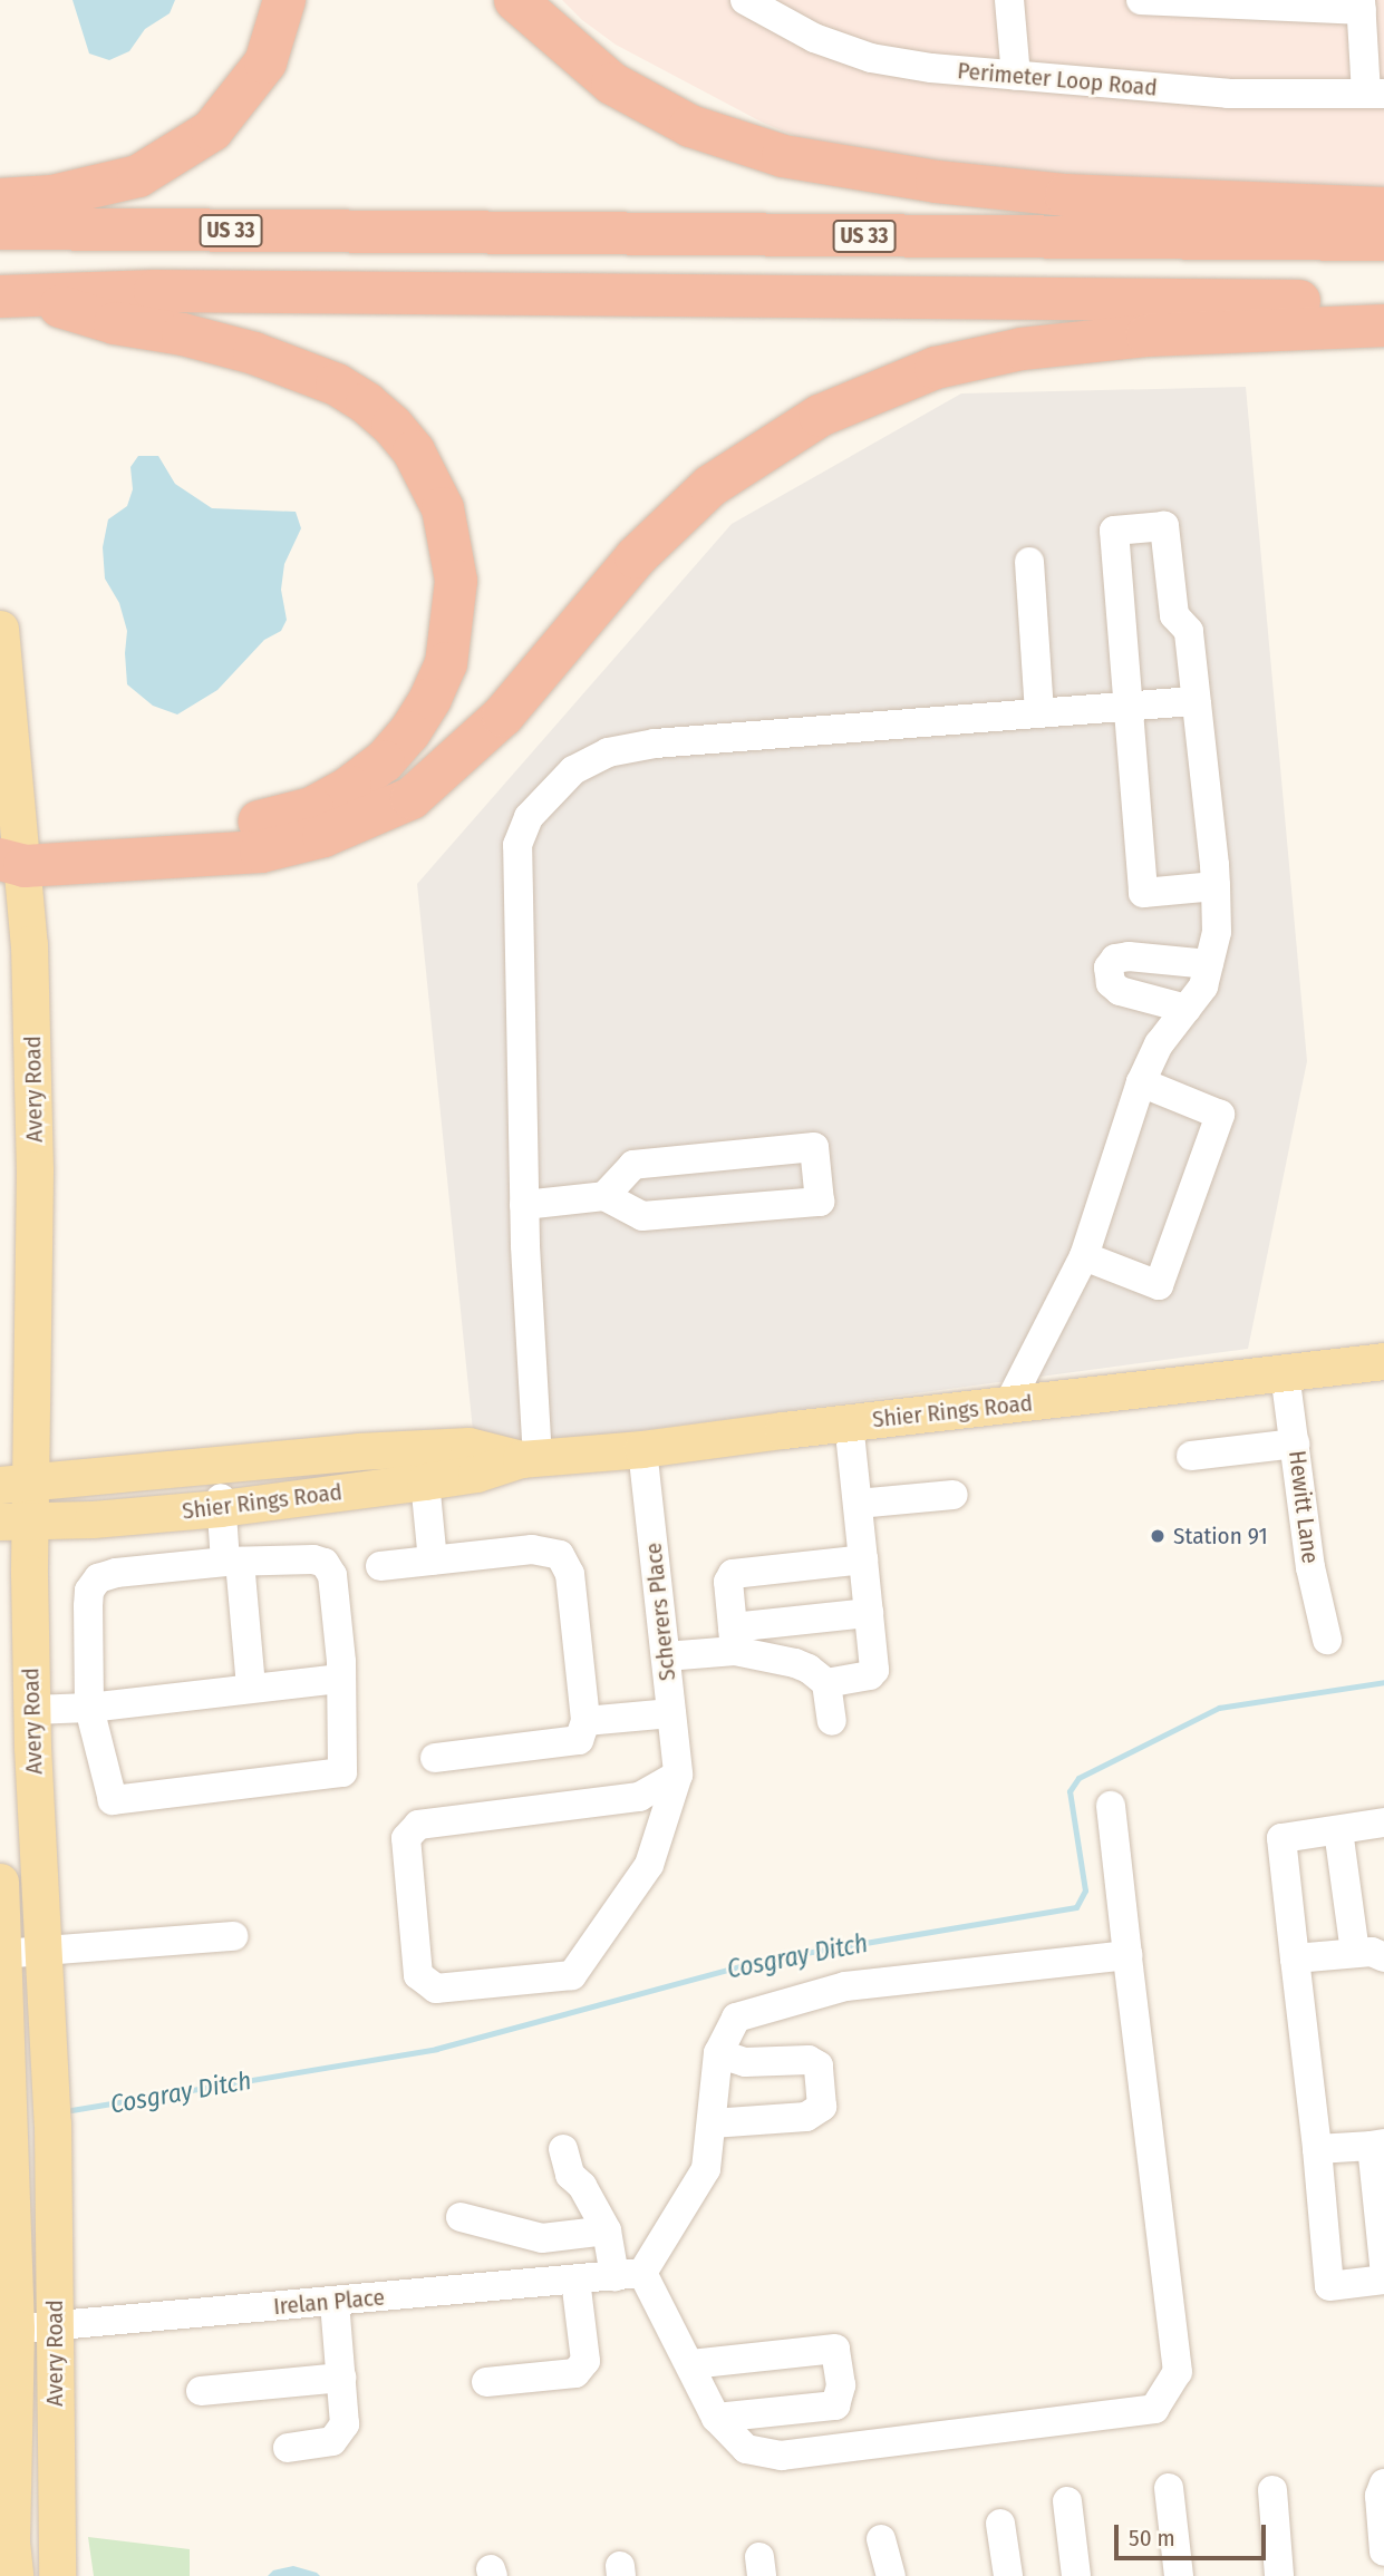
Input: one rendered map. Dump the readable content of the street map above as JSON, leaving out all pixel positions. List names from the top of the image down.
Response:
{
  "streets": {
    "highway": ["US 33"],
    "main road": ["Avery Road", "Shier Rings Road"],
    "street": [
      "Perimeter Loop Road",
      "Hewitt Lane",
      "Scherers Place",
      "Irelan Place"
    ]
  },
  "crossings": [
    ["Avery Road", "Shier Rings Road"],
    ["Avery Road", "Irelan Place"],
    ["Shier Rings Road", "Hewitt Lane"],
    ["Shier Rings Road", "Scherers Place"]
  ],
  "water": ["Cosgray Ditch"],
  "places": ["Station 91"],
  "scale_bar": "50 m"
}
